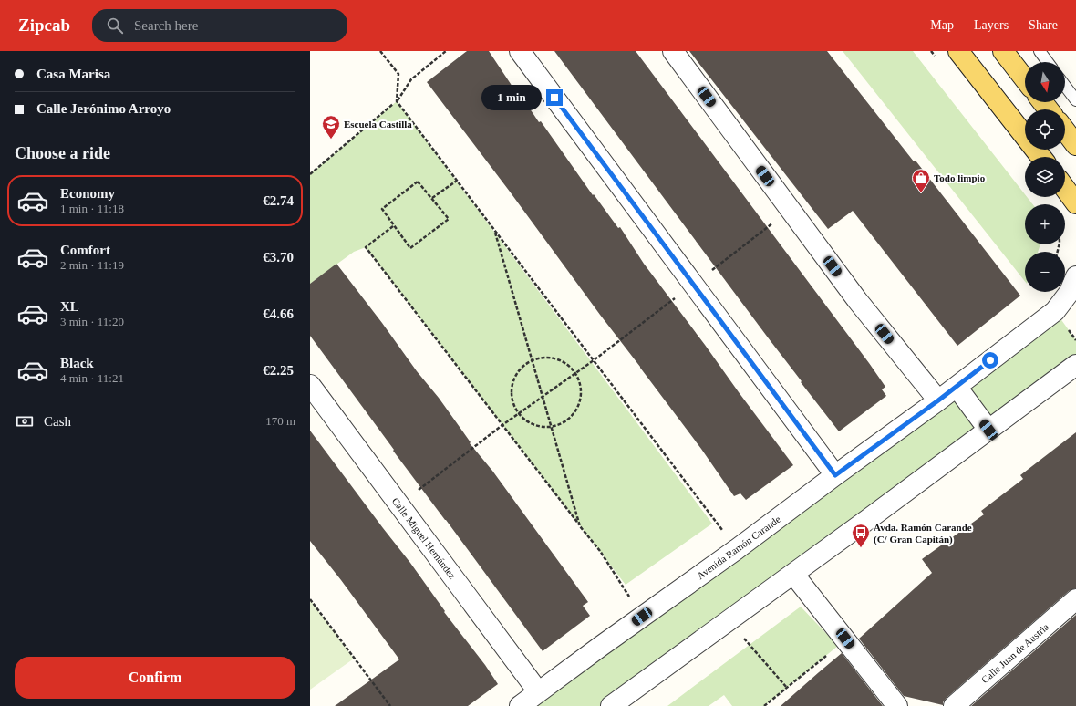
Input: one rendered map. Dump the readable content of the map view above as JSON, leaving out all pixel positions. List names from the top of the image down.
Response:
{
  "streets": {
    "street": ["Calle Miguel Hernández", "Avenida Ramón Carande", "Calle Juan de Austria"]
  },
  "crossings": [
    ["Calle Miguel Hernández", "Avenida Ramón Carande"]
  ],
  "places": {
    "school or university": ["Escuela Castilla"],
    "shop": ["Todo limpio"],
    "bus stop": ["Avda. Ramón Carande (C/ Gran Capitán)"]
  },
  "north": "bottom",
  "page": {
    "header": "Zipcab",
    "search": "Search here",
    "nav": ["Map", "Layers", "Share"],
    "banner": ["Casa Marisa", "Calle Jerónimo Arroyo"],
    "map_buttons": ["+", "−"],
    "bubble": "1 min",
    "heading": "Choose a ride",
    "list": [
      {
        "name": "Economy",
        "note": "1 min · 11:18",
        "value": "€2.74"
      },
      {
        "name": "Comfort",
        "note": "2 min · 11:19",
        "value": "€3.70"
      },
      {
        "name": "XL",
        "note": "3 min · 11:20",
        "value": "€4.66"
      },
      {
        "name": "Black",
        "note": "4 min · 11:21",
        "value": "€2.25"
      }
    ],
    "pay": ["Cash", "170 m"],
    "buttons": "Confirm"
  }
}
